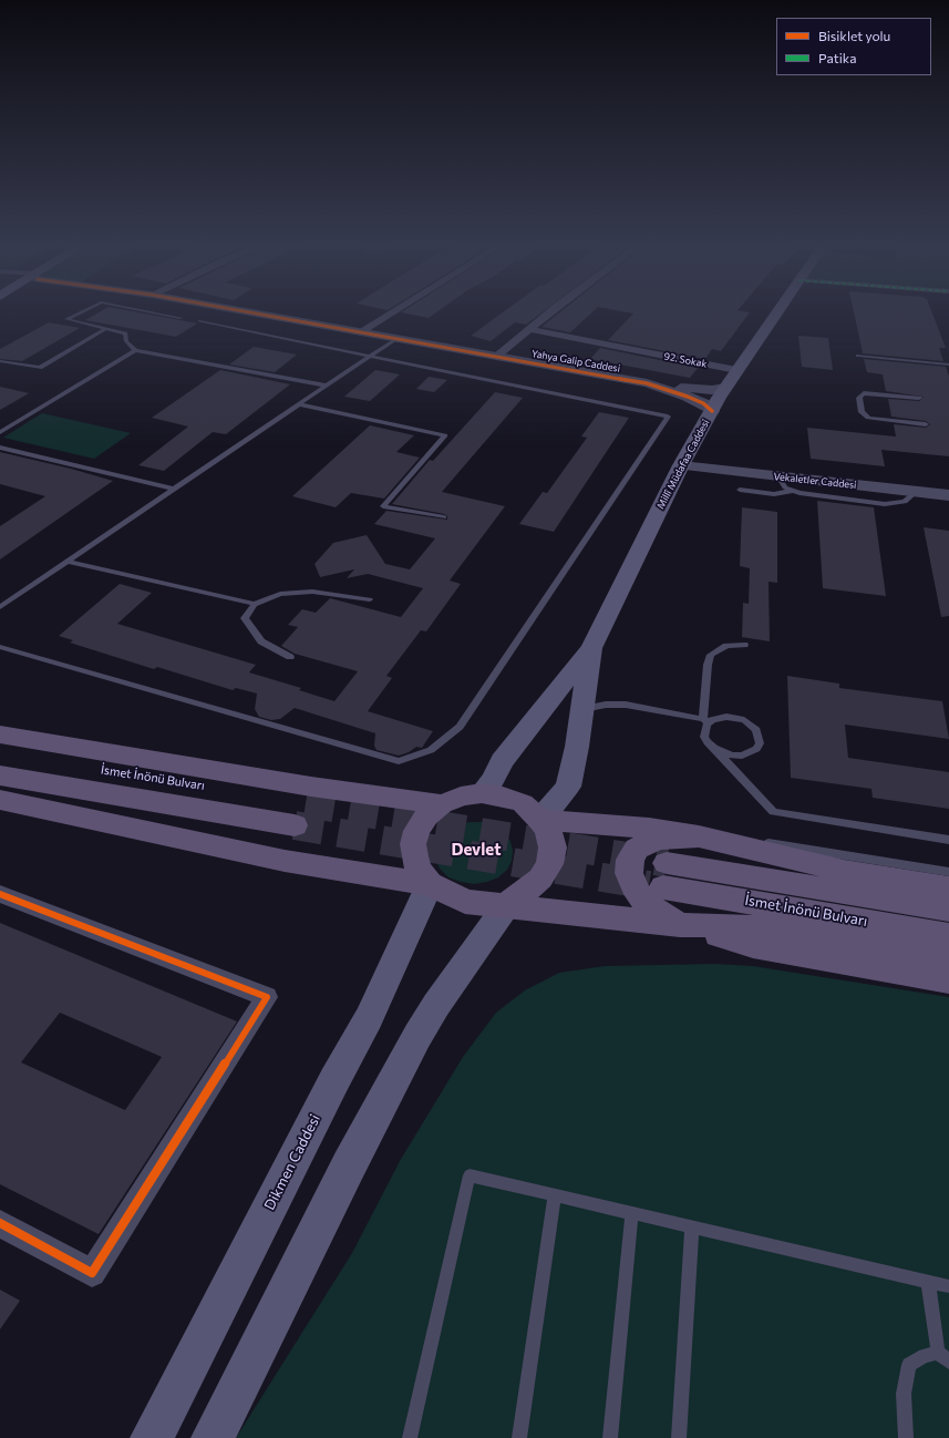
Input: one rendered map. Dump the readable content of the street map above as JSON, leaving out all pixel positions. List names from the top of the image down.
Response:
{
  "streets": {
    "main road": ["Millî Müdafaa Caddesi", "İsmet İnönü Bulvarı", "Dikmen Caddesi"],
    "street": ["92. Sokak", "Yahya Galip Caddesi", "Vekaletler Caddesi"]
  },
  "crossings": [
    ["92. Sokak", "Millî Müdafaa Caddesi"],
    ["Yahya Galip Caddesi", "Millî Müdafaa Caddesi"],
    ["Millî Müdafaa Caddesi", "Vekaletler Caddesi"],
    ["Millî Müdafaa Caddesi", "Dikmen Caddesi"]
  ],
  "districts": ["Devlet"],
  "legend": ["Bisiklet yolu", "Patika"]
}
